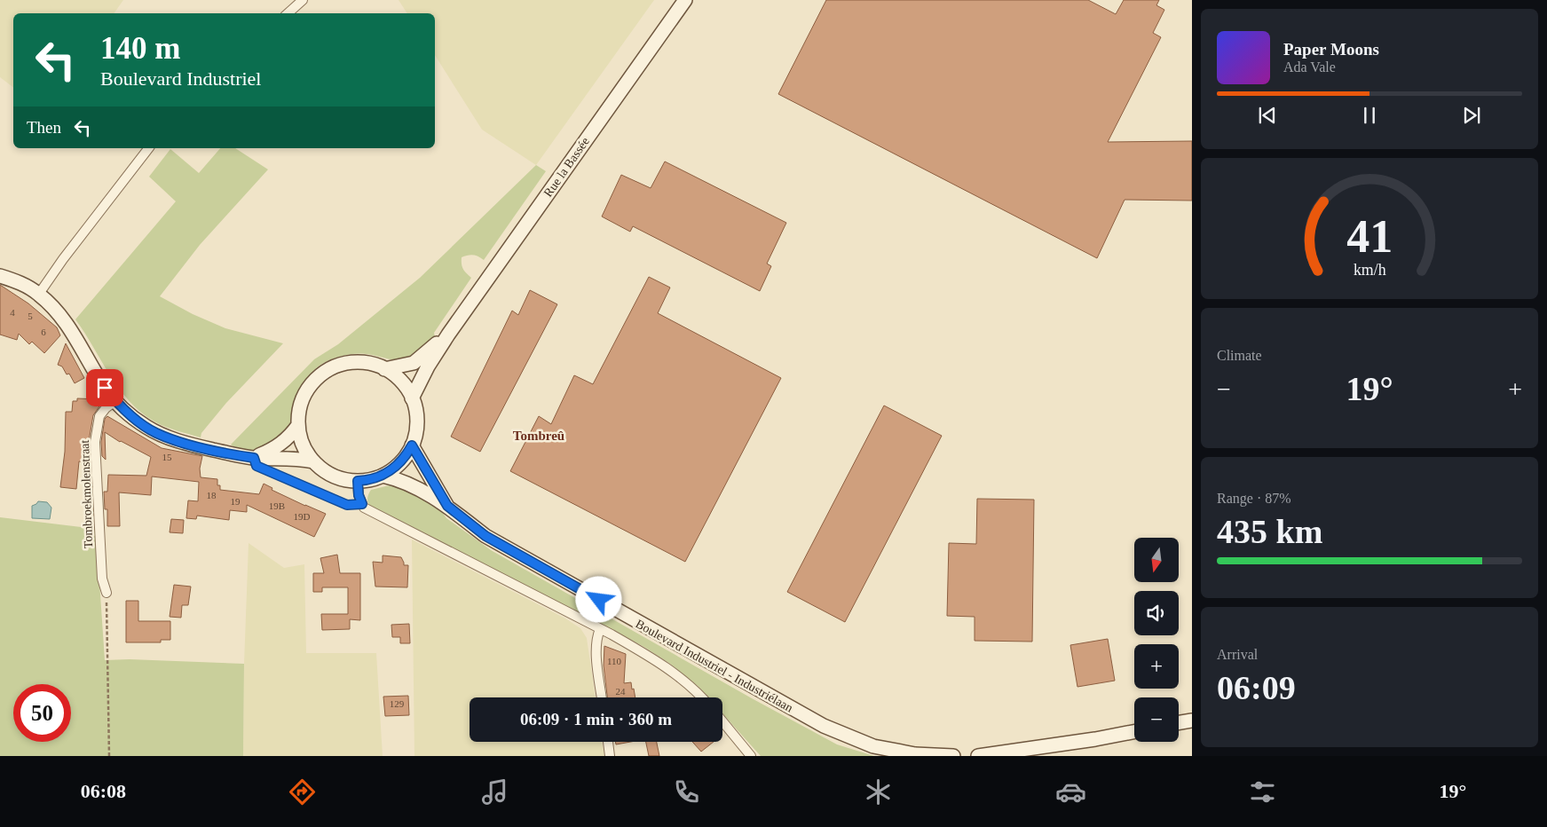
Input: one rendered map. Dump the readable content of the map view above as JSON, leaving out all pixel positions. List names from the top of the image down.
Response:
{
  "streets": {
    "main road": ["Rue la Bassée", "Boulevard Industriel - Industriélaan"],
    "street": ["Tombroekmolenstraat"]
  },
  "crossings": [
    ["Rue la Bassée", "Boulevard Industriel - Industriélaan"]
  ],
  "districts": ["Tombreû"],
  "house_numbers": [
    "4",
    "5",
    "6",
    "15",
    "18",
    "19",
    "19B",
    "19D",
    "110",
    "24",
    "129"
  ],
  "north": "bottom",
  "page": {
    "turn": ["140 m", "Boulevard Industriel"],
    "song": ["Paper Moons", "Ada Vale"],
    "then": "Then",
    "tile": [
      "Climate",
      ["Range · 87%", "435 km"],
      ["Arrival", "06:09"]
    ],
    "heat": ["−", "19°", "+"],
    "map_buttons": ["+", "−"],
    "limit": "50",
    "trip": "06:09 · 1 min · 360 m",
    "tabs": ["06:08", "19°"],
    "gauge": ["41", "km/h"]
  }
}
